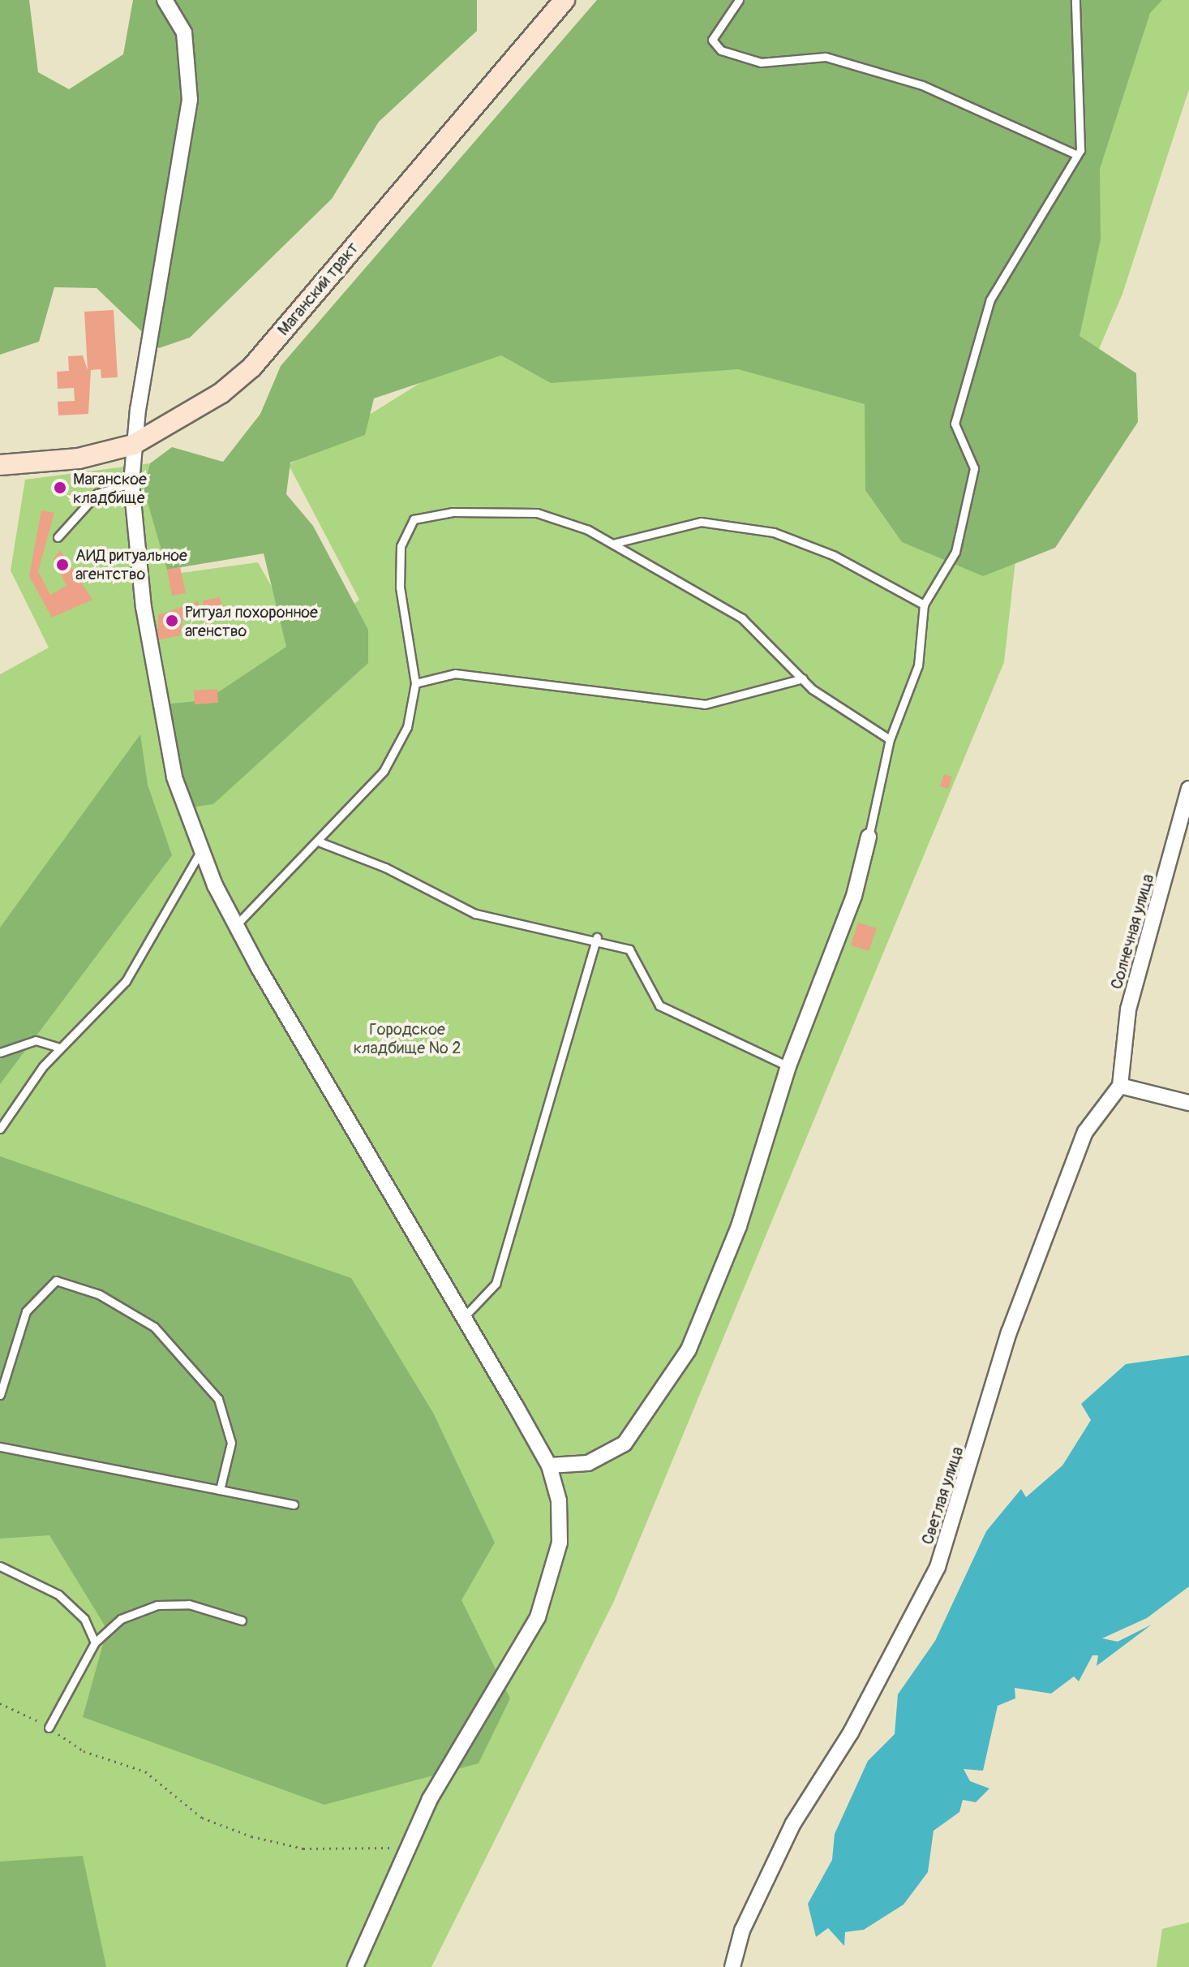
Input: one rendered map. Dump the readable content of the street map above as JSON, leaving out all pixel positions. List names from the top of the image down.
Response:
{
  "streets": {
    "main road": ["Маганский тракт"],
    "street": ["Солнечная улица", "Светлая улица"]
  },
  "crossings": [
    ["Солнечная улица", "Светлая улица"]
  ],
  "parks": ["Городское кладбище № 2"],
  "places": ["Маганское кладбище", "АИД ритуальное агентство", "Ритуал похоронное агенство"]
}
